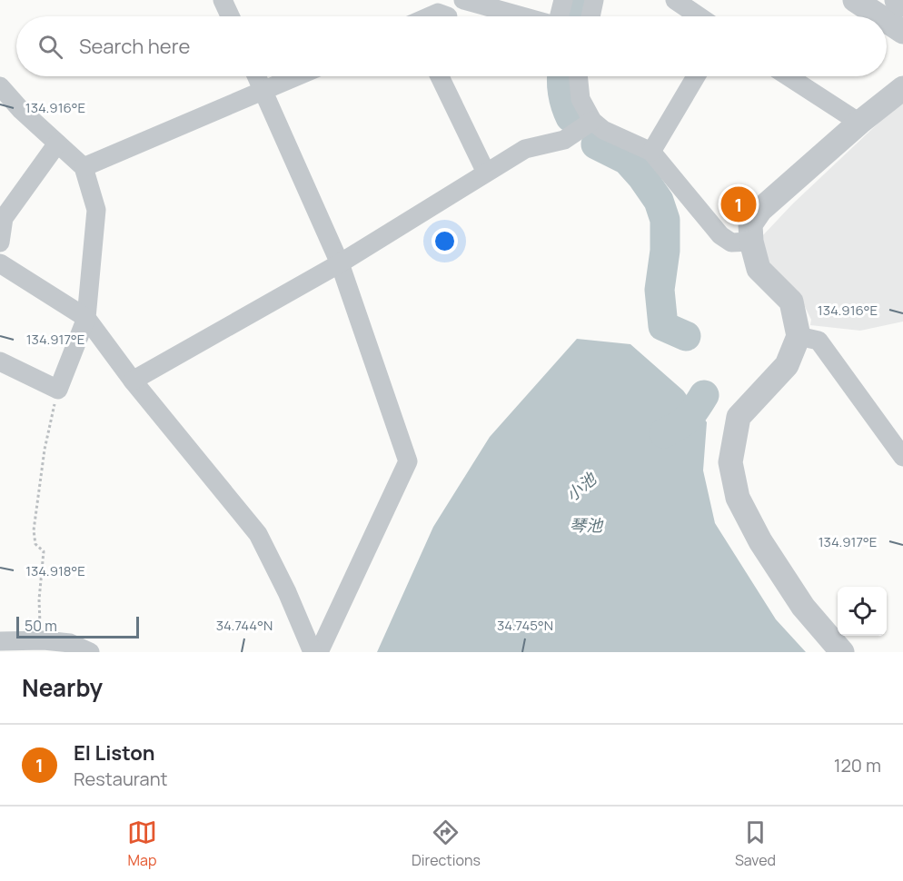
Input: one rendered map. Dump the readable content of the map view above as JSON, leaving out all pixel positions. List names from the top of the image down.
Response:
{
  "water": ["小池", "琴池"],
  "scale_bar": "50 m",
  "page": {
    "search": "Search here",
    "pins": "1",
    "scale": "50 m",
    "heading": "Nearby",
    "list": [
      {
        "mark": "1",
        "name": "El Liston",
        "note": "Restaurant",
        "value": "120 m"
      }
    ],
    "nav": ["Map", "Directions", "Saved"]
  },
  "coordinates": [
    "134.916°E",
    "134.917°E",
    "134.918°E",
    "34.744°N",
    "34.745°N"
  ]
}
